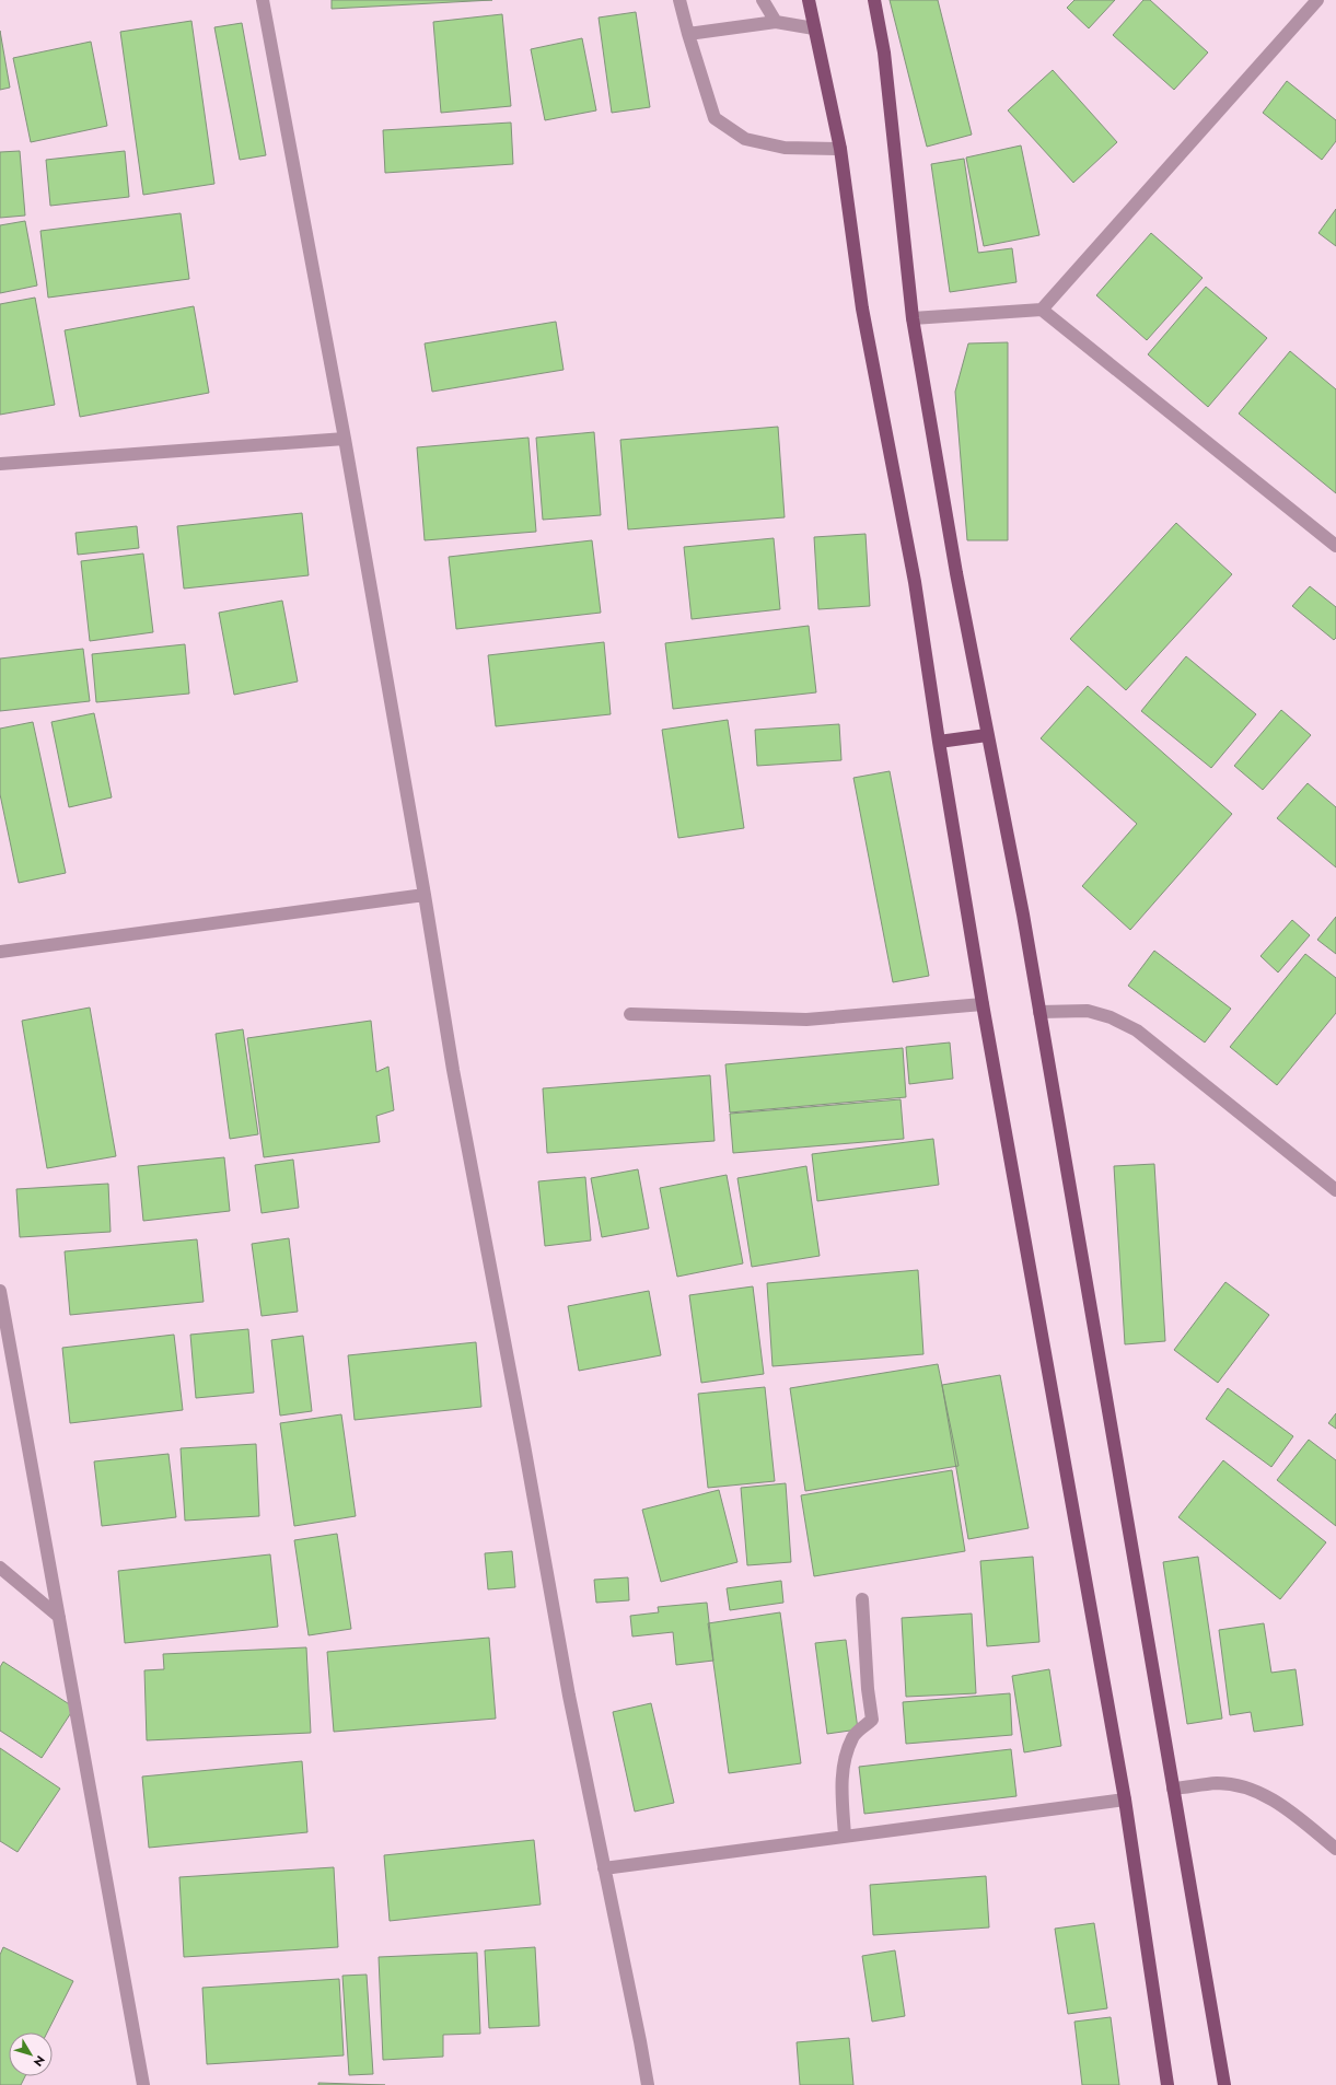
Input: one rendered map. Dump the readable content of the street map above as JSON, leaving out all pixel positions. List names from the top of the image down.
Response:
{
  "north": "bottom right"
}
